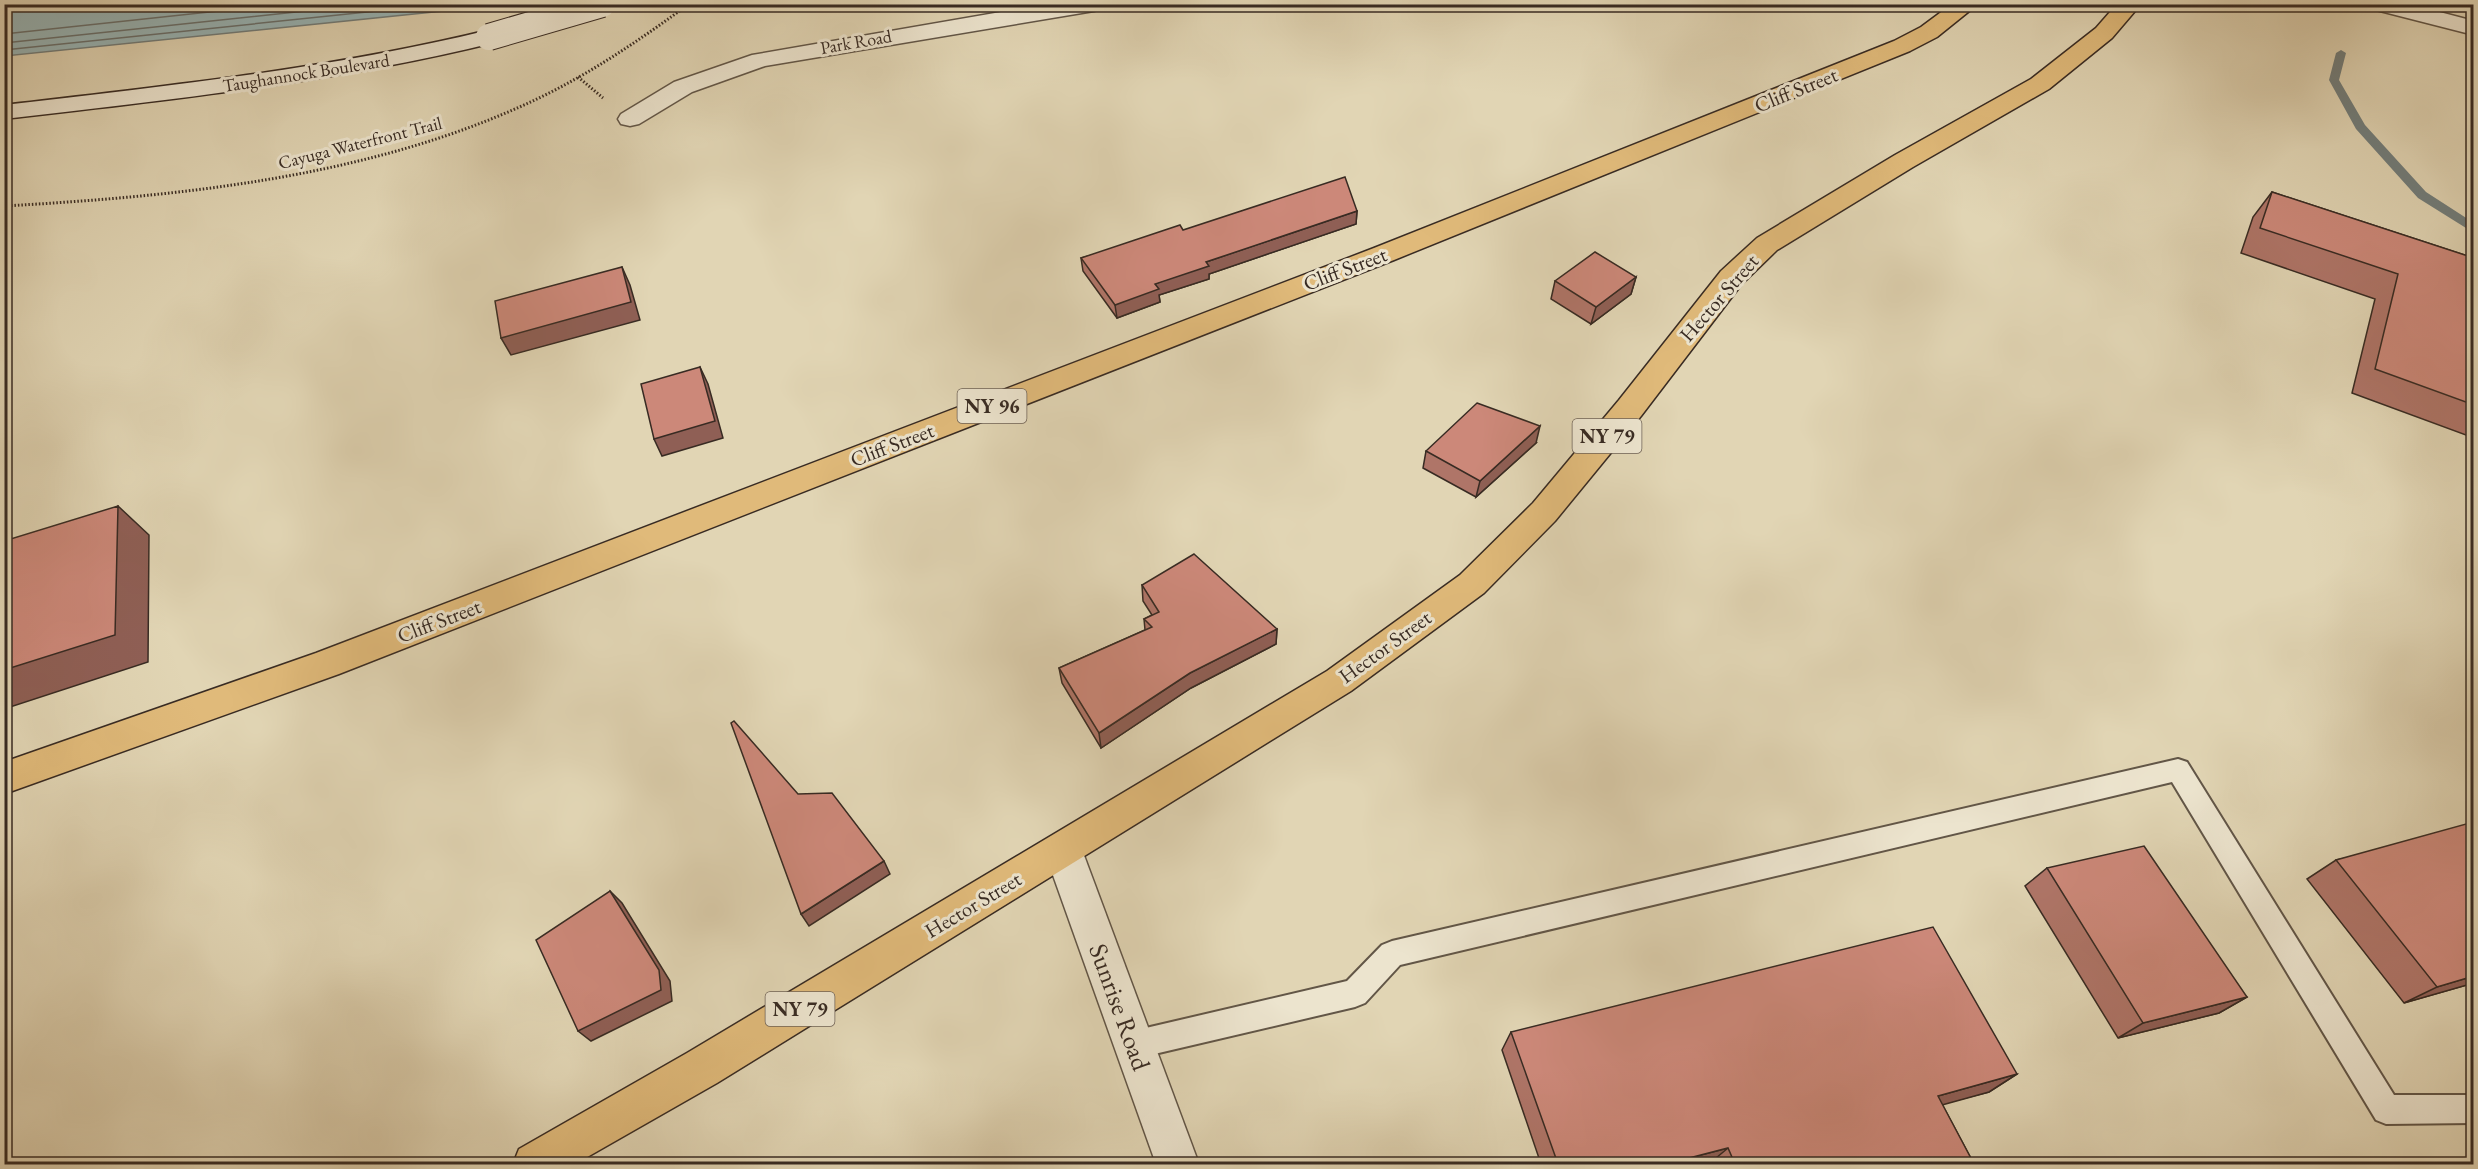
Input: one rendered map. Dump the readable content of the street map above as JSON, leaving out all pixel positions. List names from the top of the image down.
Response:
{
  "streets": {
    "main road": [
      "Cliff Street",
      "Hector Street",
      "NY 96",
      "NY 79"
    ],
    "street": ["Park Road", "Taughannock Boulevard", "Sunrise Road"],
    "path": ["Cayuga Waterfront Trail"]
  },
  "crossings": [
    ["Hector Street", "Sunrise Road"]
  ]
}
